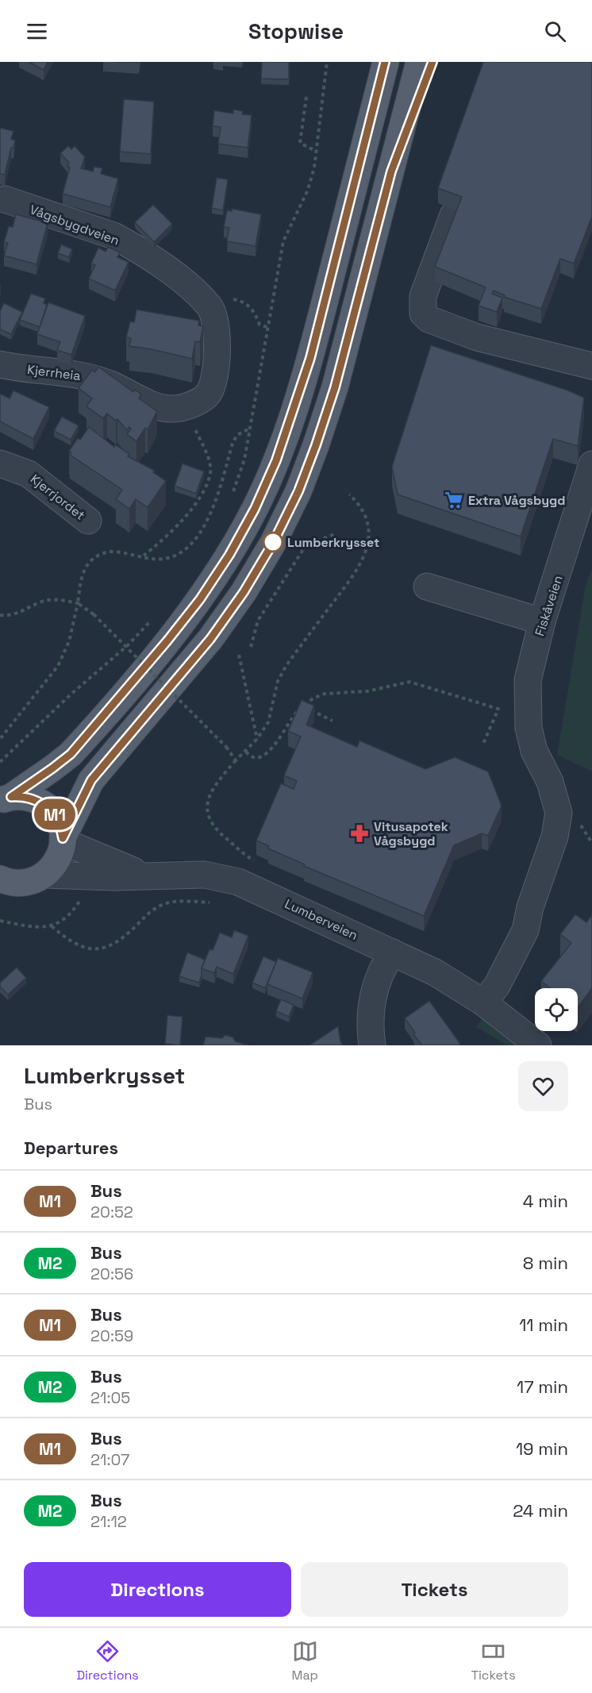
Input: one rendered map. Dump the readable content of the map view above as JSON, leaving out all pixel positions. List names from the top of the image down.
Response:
{
  "streets": {
    "street": [
      "Vågsbygdveien",
      "Kjerrheia",
      "Kjerrjordet",
      "Fiskåveien",
      "Lumberveien"
    ]
  },
  "crossings": [
    ["Vågsbygdveien", "Kjerrheia"],
    ["Fiskåveien", "Lumberveien"]
  ],
  "places": {
    "supermarket": ["Extra Vågsbygd"],
    "other": ["Lumberkrysset"],
    "pharmacy": ["Vitusapotek Vågsbygd"]
  },
  "lines": ["bus line M1"],
  "page": {
    "header": "Stopwise",
    "on_map": "M1",
    "heading": [
      ["Lumberkrysset", "Bus"],
      "Departures"
    ],
    "list": [
      {
        "mark": "M1",
        "name": "Bus",
        "note": "20:52",
        "value": "4 min"
      },
      {
        "mark": "M2",
        "name": "Bus",
        "note": "20:56",
        "value": "8 min"
      },
      {
        "mark": "M1",
        "name": "Bus",
        "note": "20:59",
        "value": "11 min"
      },
      {
        "mark": "M2",
        "name": "Bus",
        "note": "21:05",
        "value": "17 min"
      },
      {
        "mark": "M1",
        "name": "Bus",
        "note": "21:07",
        "value": "19 min"
      },
      {
        "mark": "M2",
        "name": "Bus",
        "note": "21:12",
        "value": "24 min"
      }
    ],
    "buttons": ["Directions", "Tickets"],
    "tabs": ["Directions", "Map", "Tickets"]
  }
}
